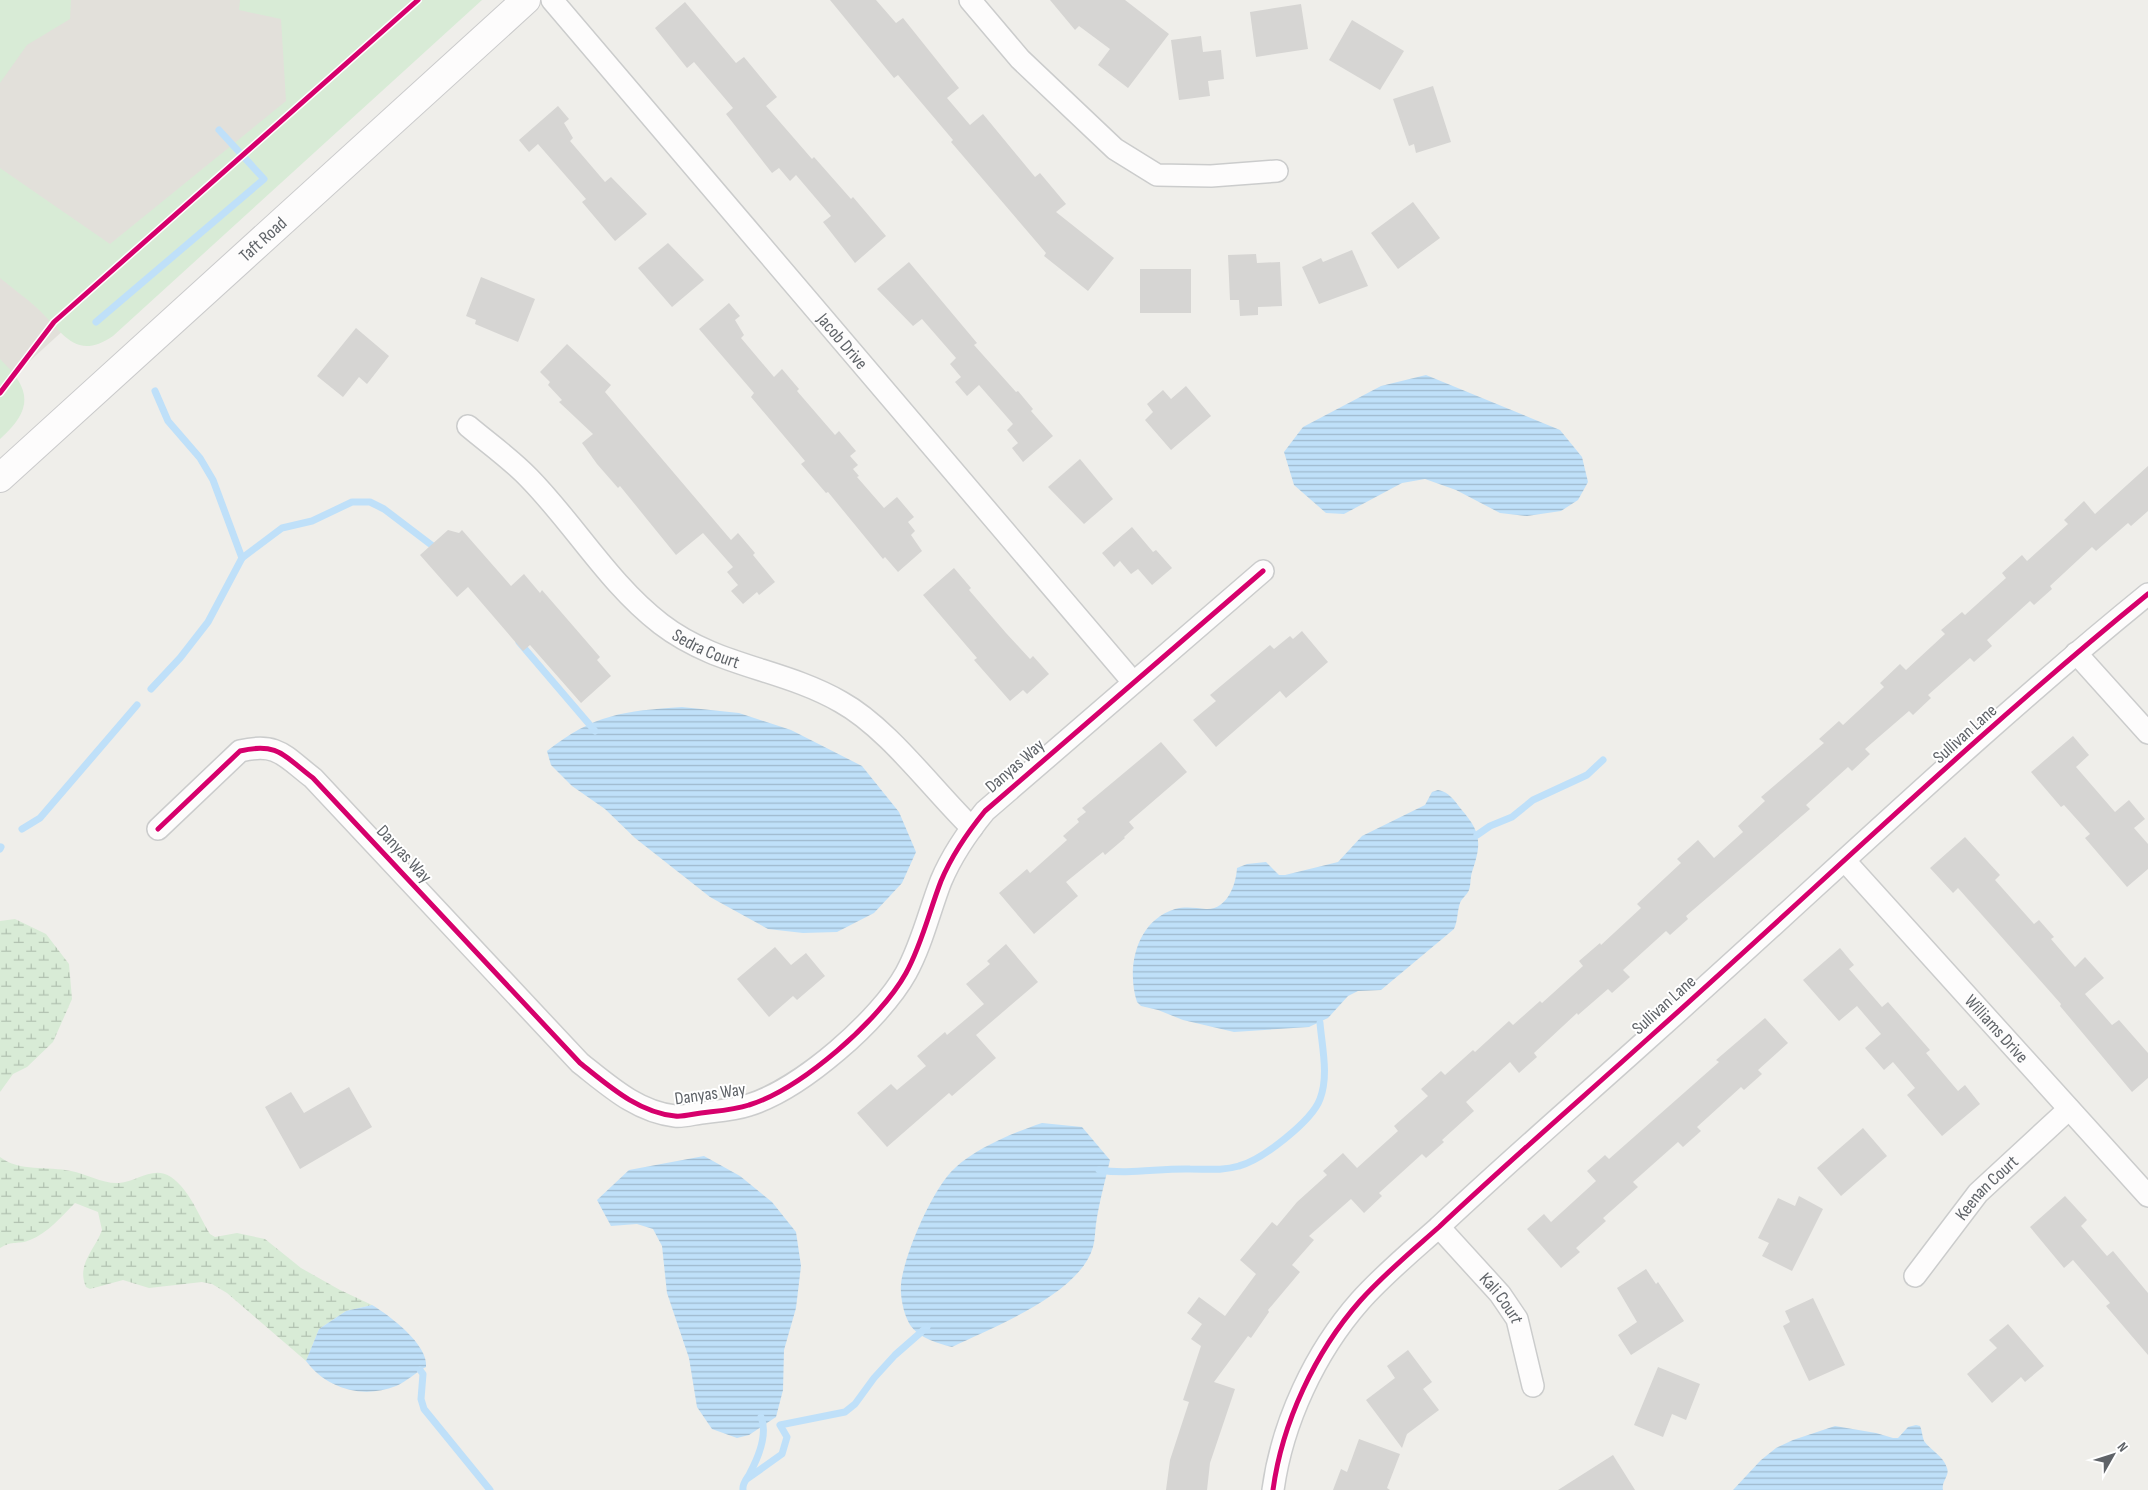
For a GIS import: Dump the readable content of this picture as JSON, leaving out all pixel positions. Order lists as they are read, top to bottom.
{
  "streets": {
    "street": [
      "Taft Road",
      "Jacob Drive",
      "Sedra Court",
      "Sullivan Lane",
      "Danyas Way",
      "Williams Drive",
      "Keenan Court",
      "Kali Court"
    ]
  },
  "crossings": [
    ["Jacob Drive", "Danyas Way"],
    ["Sedra Court", "Danyas Way"],
    ["Sullivan Lane", "Williams Drive"],
    ["Sullivan Lane", "Kali Court"],
    ["Williams Drive", "Keenan Court"]
  ],
  "north": "top right"
}
